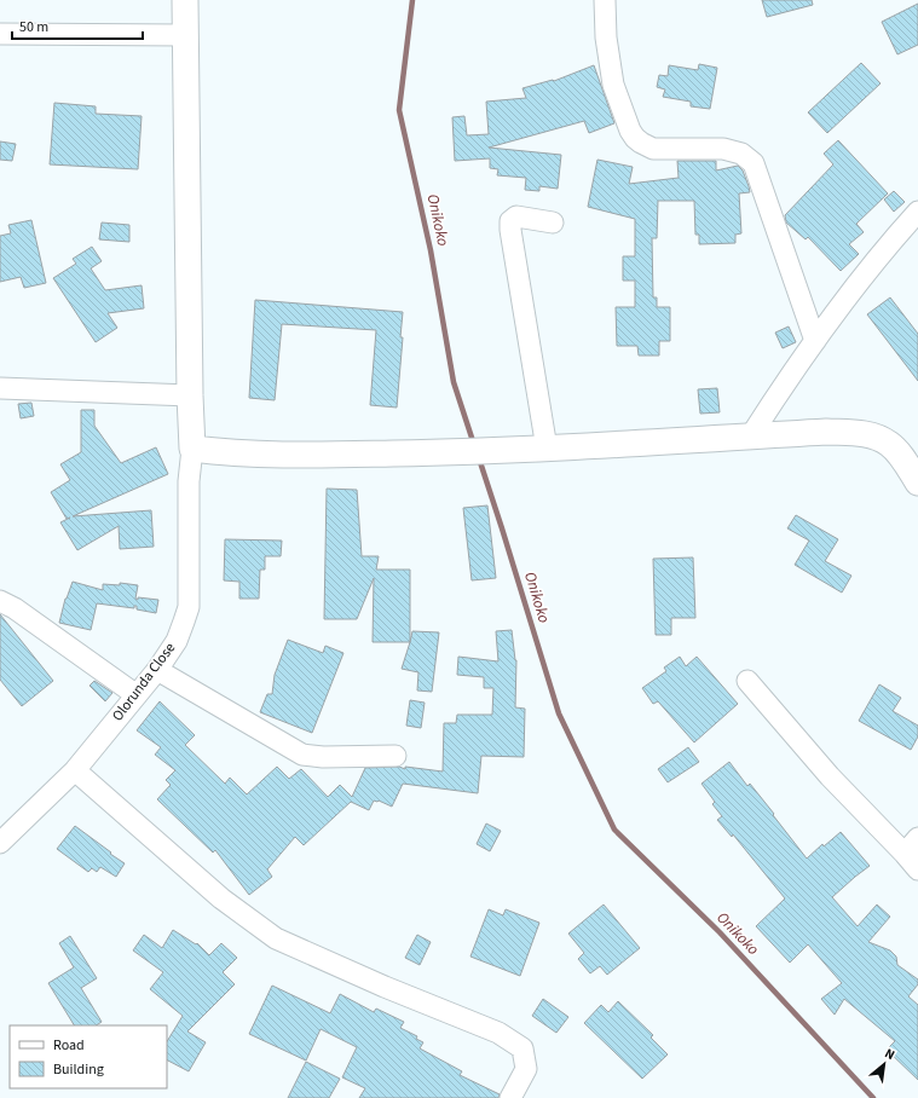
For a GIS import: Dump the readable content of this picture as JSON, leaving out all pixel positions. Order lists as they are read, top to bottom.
{
  "streets": {
    "street": ["Olorunda Close"]
  },
  "water": ["Onikoko"],
  "legend": ["Road", "Building"],
  "scale_bar": "50 m",
  "north": "top right"
}
